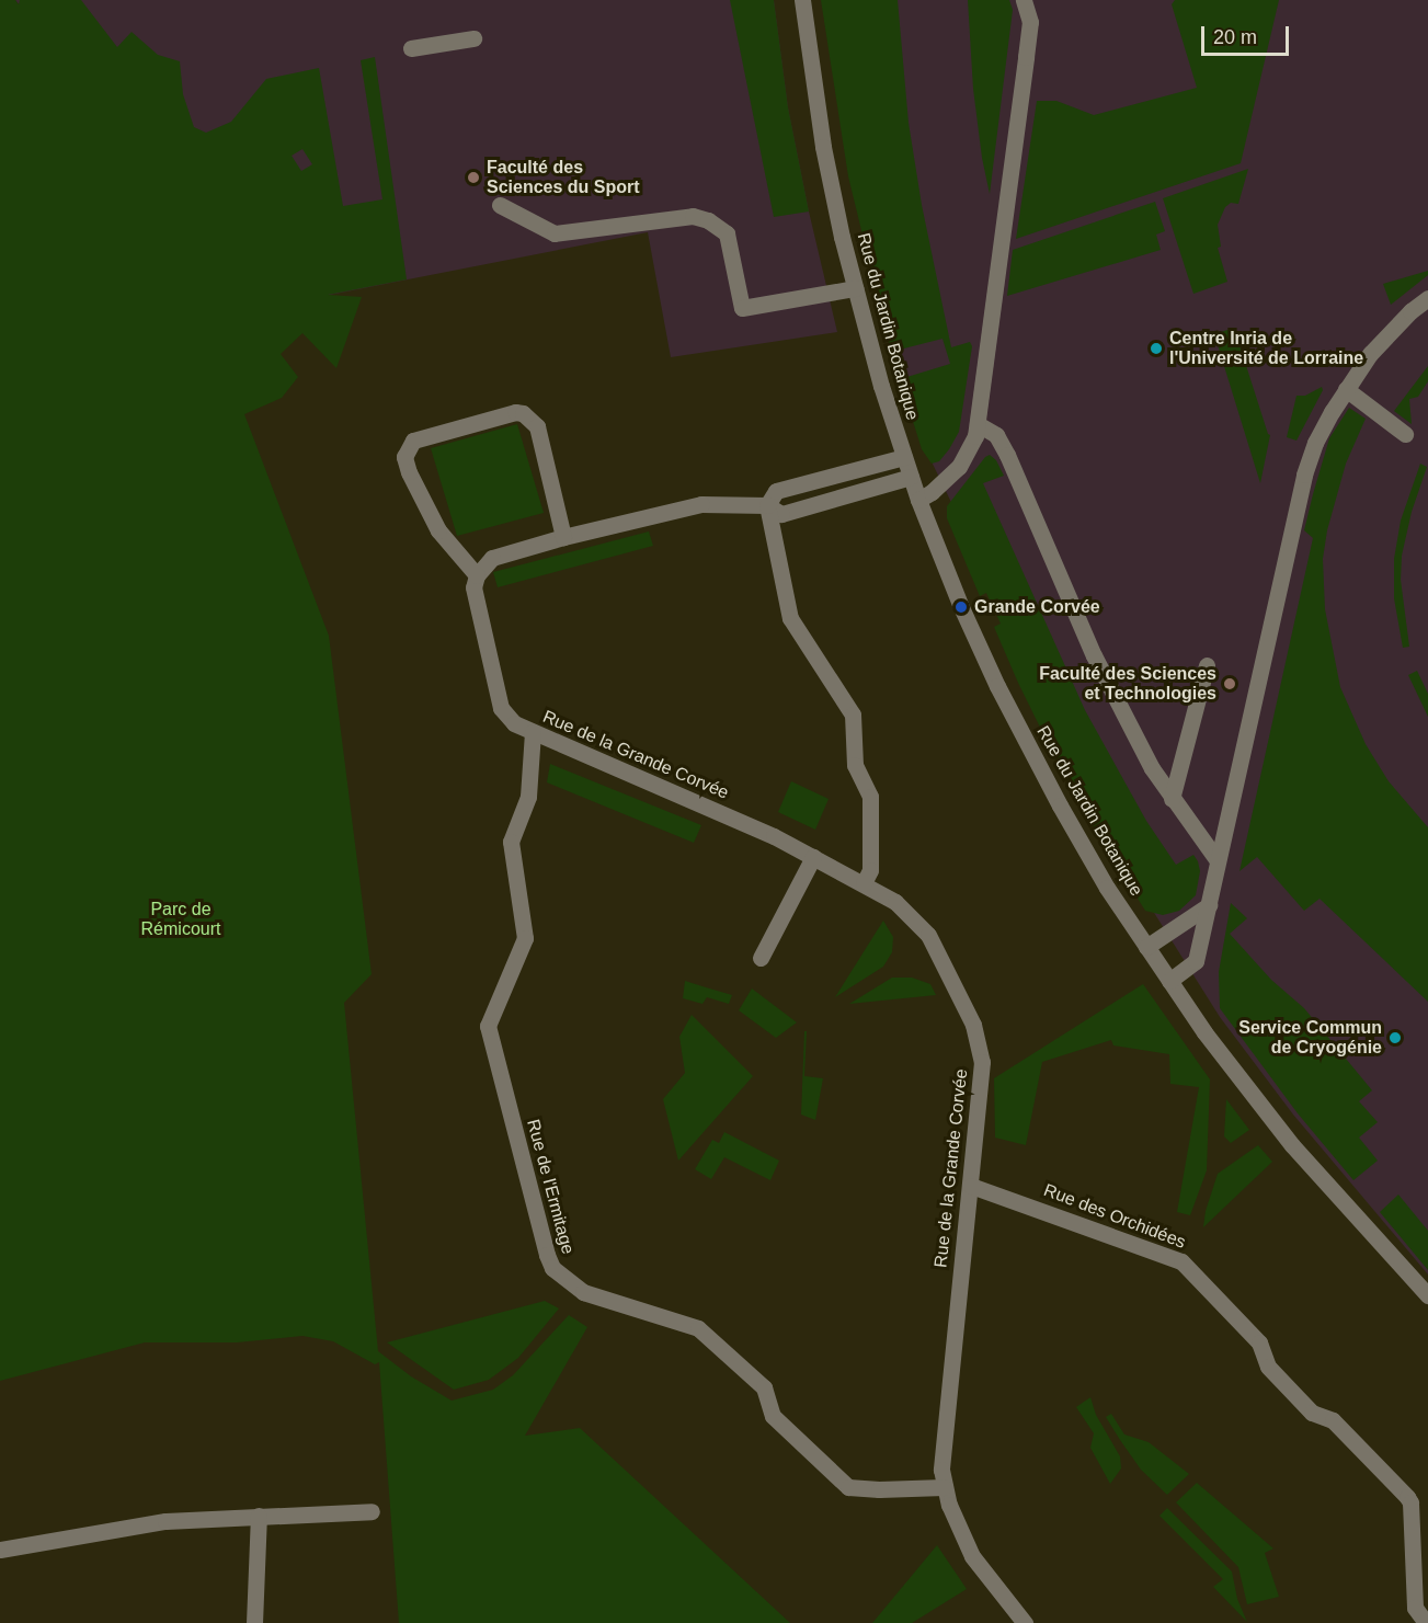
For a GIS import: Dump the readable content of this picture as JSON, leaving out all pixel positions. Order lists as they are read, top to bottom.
{
  "streets": {
    "street": [
      "Rue du Jardin Botanique",
      "Rue de la Grande Corvée",
      "Rue de l'Ermitage",
      "Rue des Orchidées"
    ]
  },
  "crossings": [
    ["Rue de la Grande Corvée", "Rue de l'Ermitage"],
    ["Rue de la Grande Corvée", "Rue des Orchidées"]
  ],
  "parks": ["Parc de Rémicourt"],
  "places": [
    "Faculté des Sciences du Sport",
    "Centre Inria de l'Université de Lorraine",
    "Grande Corvée",
    "Faculté des Sciences et Technologies",
    "Service Commun de Cryogénie"
  ],
  "scale_bar": "20 m"
}
